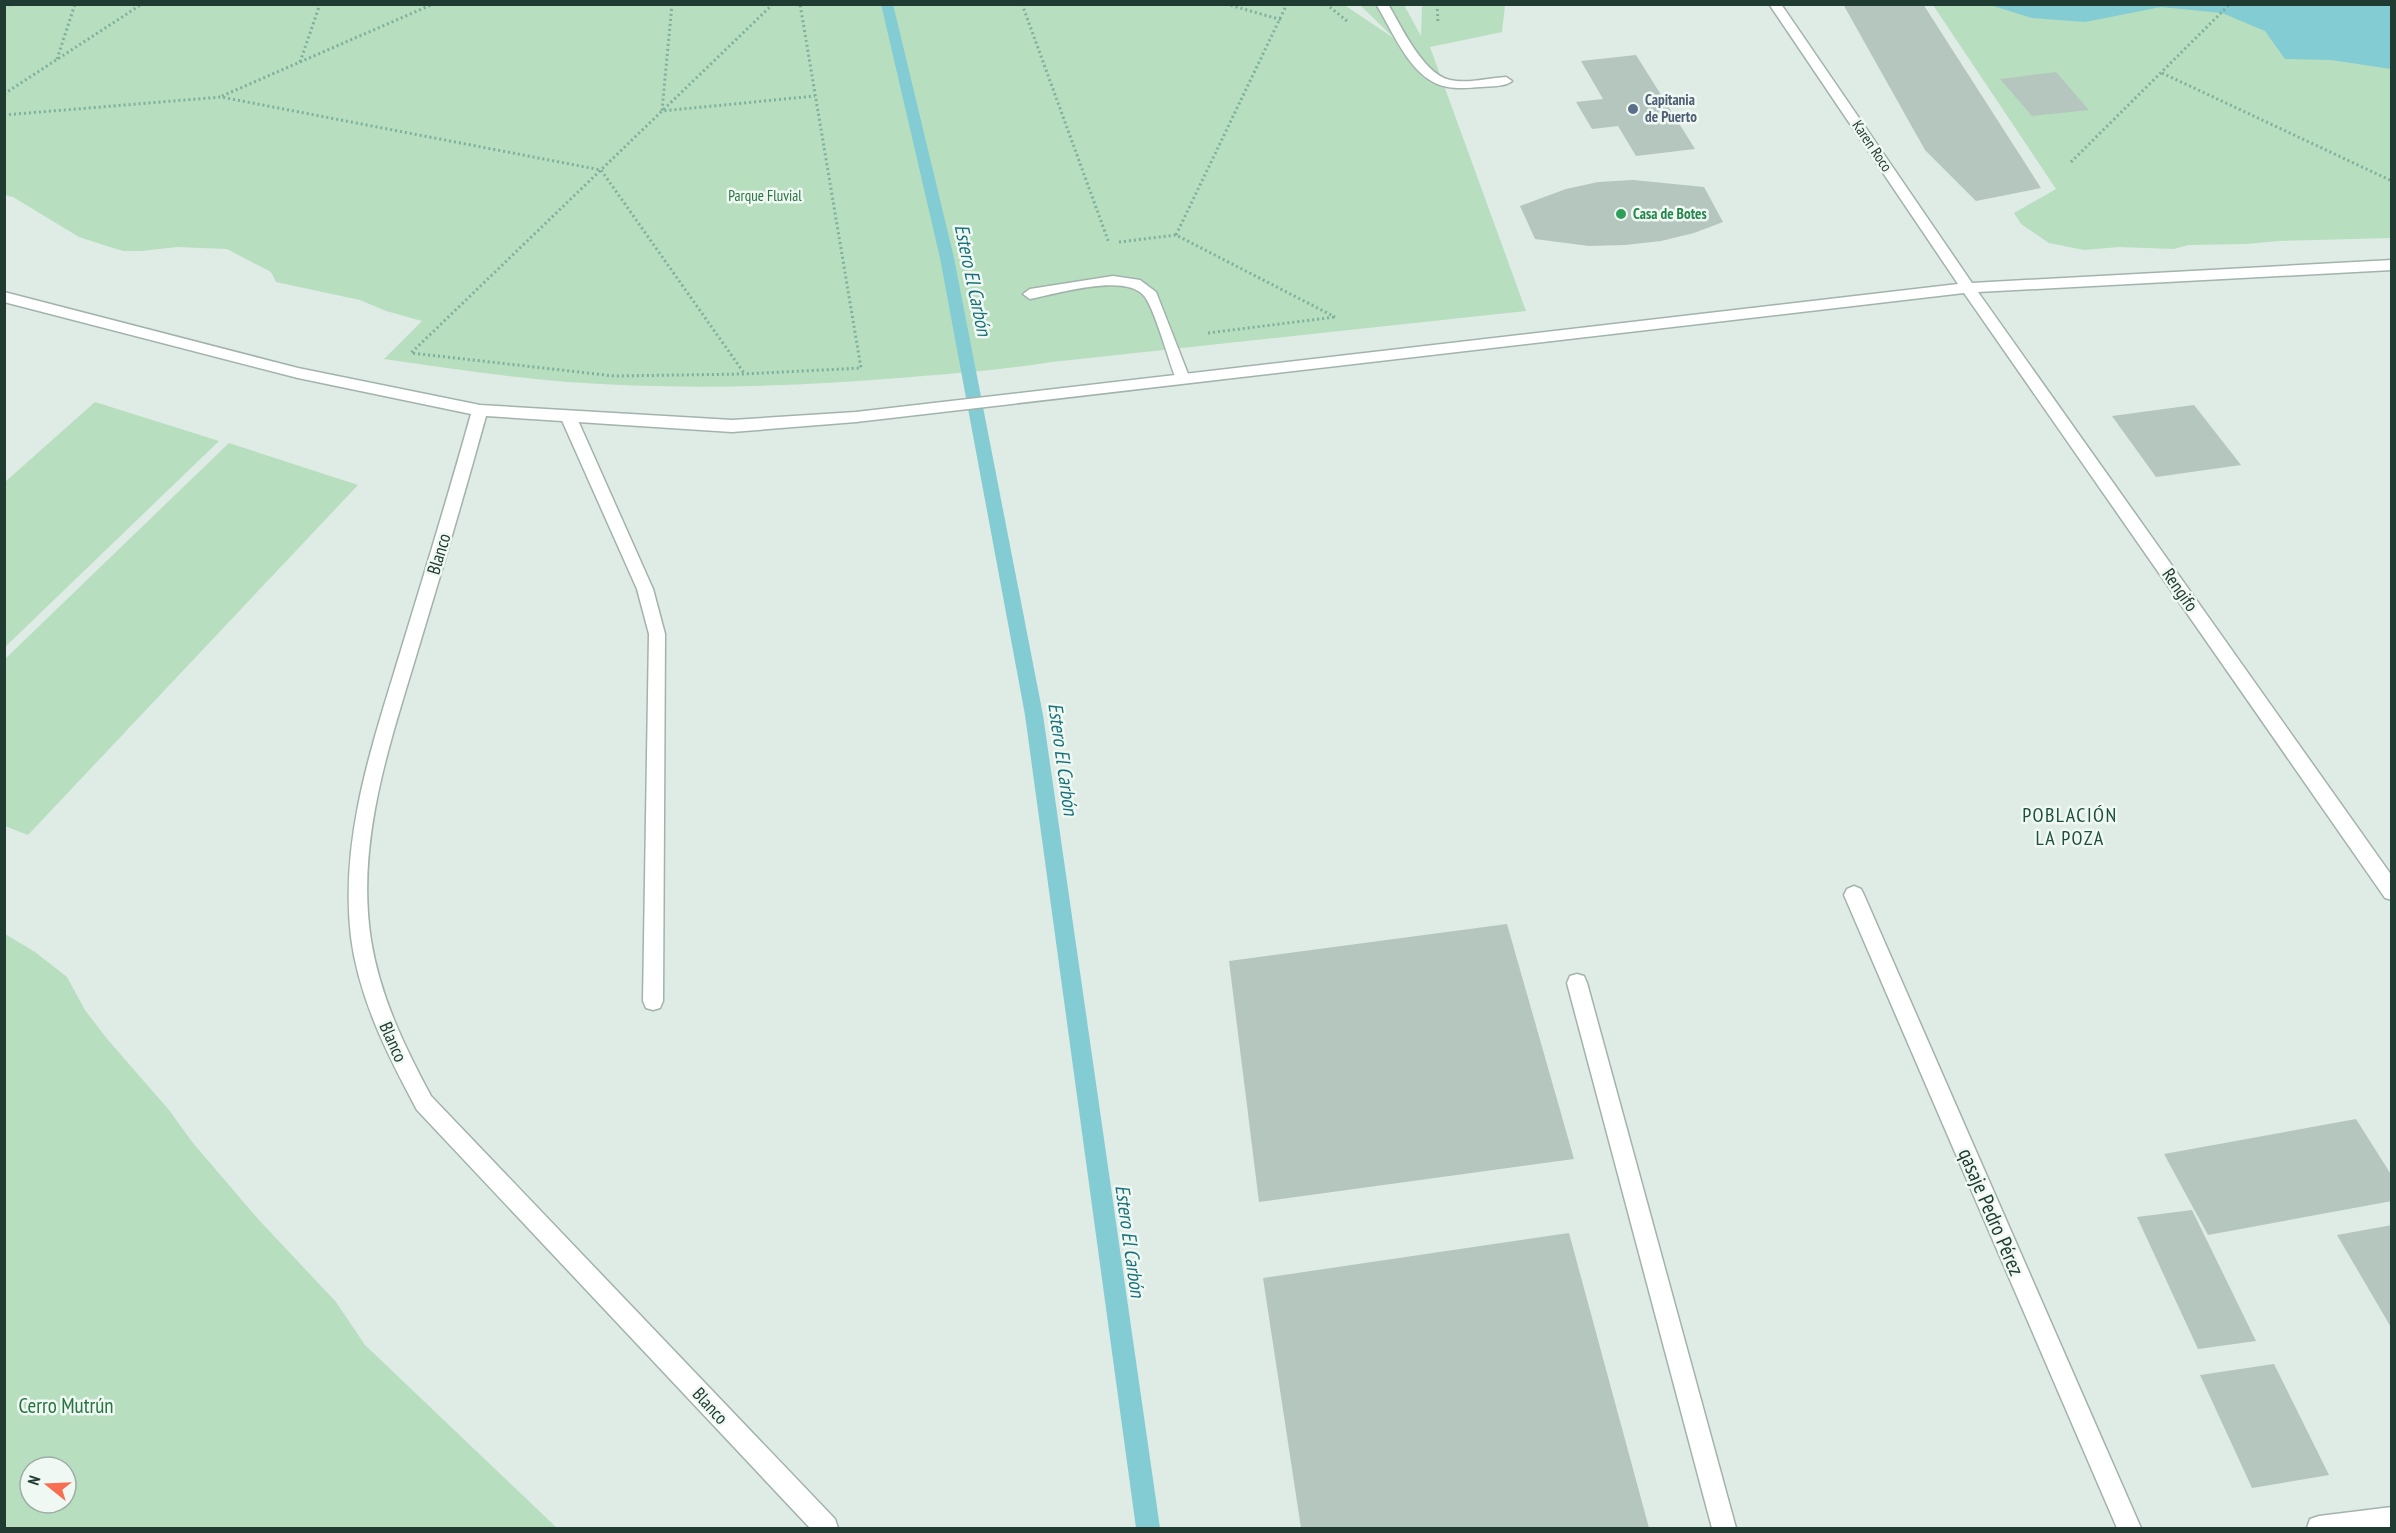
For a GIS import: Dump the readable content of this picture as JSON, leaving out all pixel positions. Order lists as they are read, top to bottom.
{
  "streets": {
    "street": [
      "Karen Roco",
      "Blanco",
      "Rengifo",
      "qasaje Pedro Pérez"
    ]
  },
  "crossings": [
    ["Karen Roco", "Rengifo"]
  ],
  "districts": ["POBLACIÓN LA POZA"],
  "water": ["Estero El Carbón"],
  "parks": ["Parque Fluvial", "Cerro Mutrún"],
  "places": ["Capitania de Puerto", "Casa de Botes"],
  "north": "left"
}
